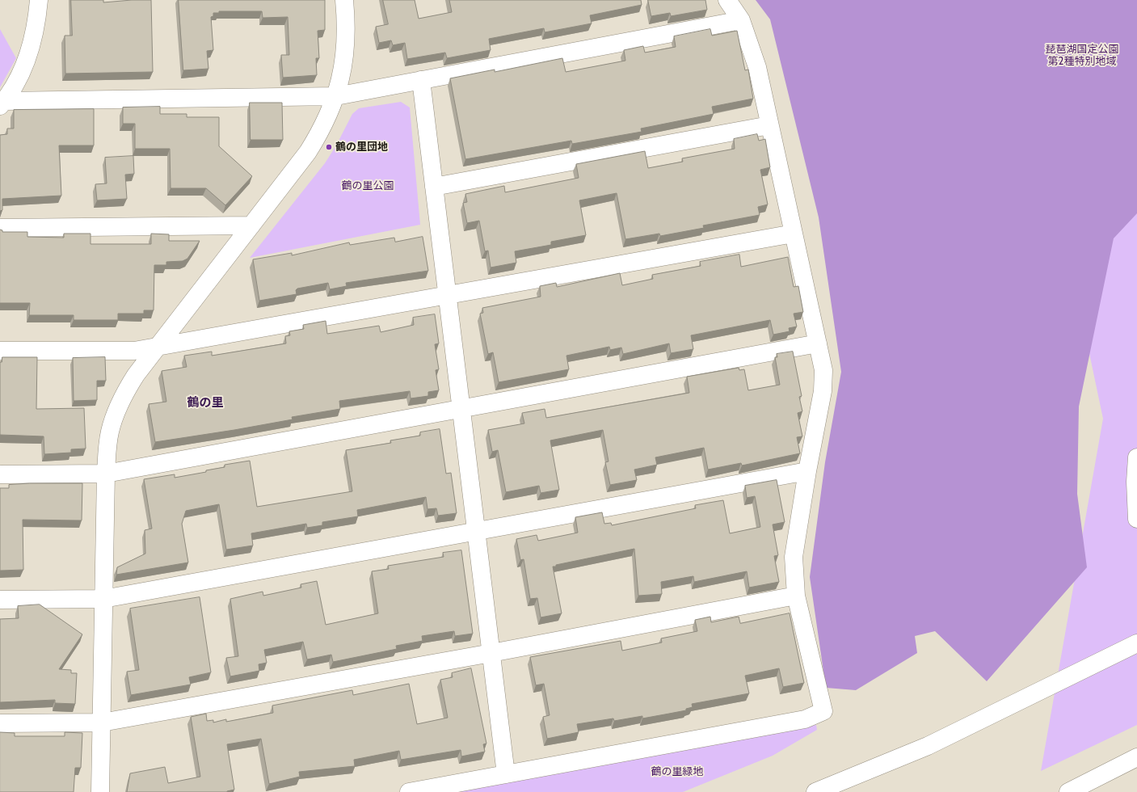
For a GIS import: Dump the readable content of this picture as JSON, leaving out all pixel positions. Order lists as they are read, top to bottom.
{
  "districts": ["鶴の里"],
  "parks": ["琵琶湖国定公園 第2種特別地域", "鶴の里公園", "鶴の里緑地"],
  "places": ["鶴の里団地"]
}
